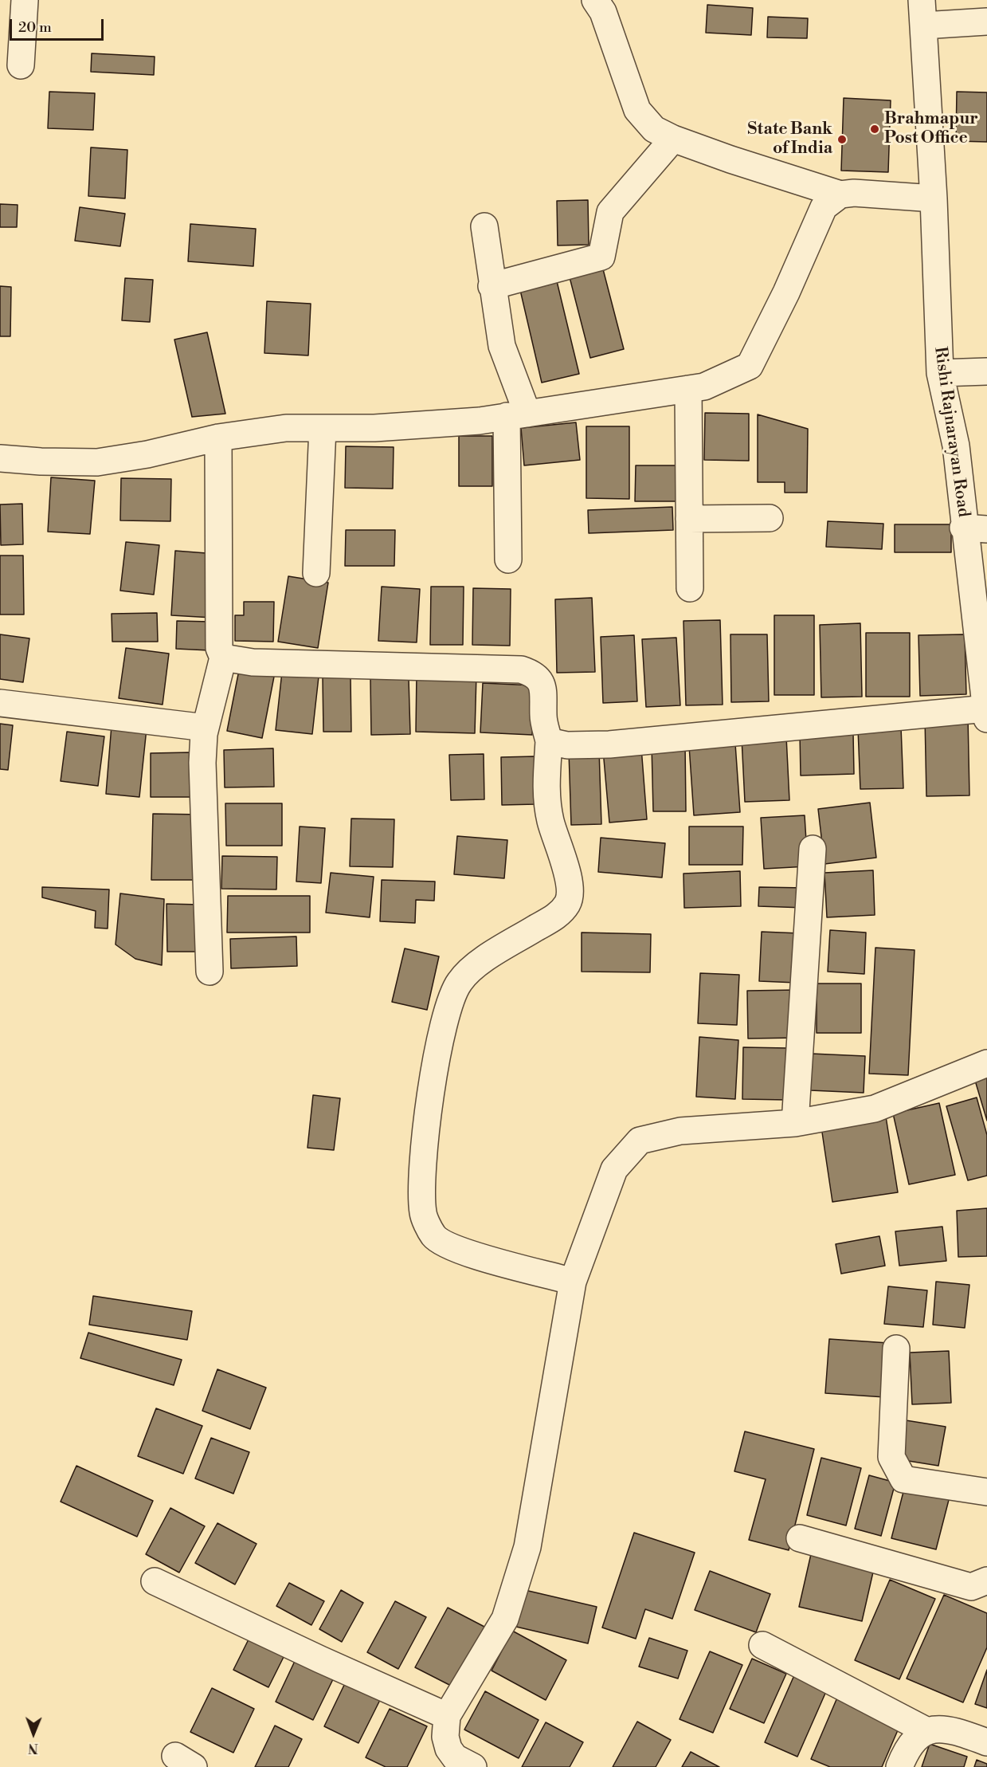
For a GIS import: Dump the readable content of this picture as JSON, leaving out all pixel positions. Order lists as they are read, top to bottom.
{
  "streets": {
    "street": ["Rishi Rajnarayan Road"]
  },
  "places": ["Brahmapur Post Office", "State Bank of India"],
  "scale_bar": "20 m",
  "north": "bottom"
}
